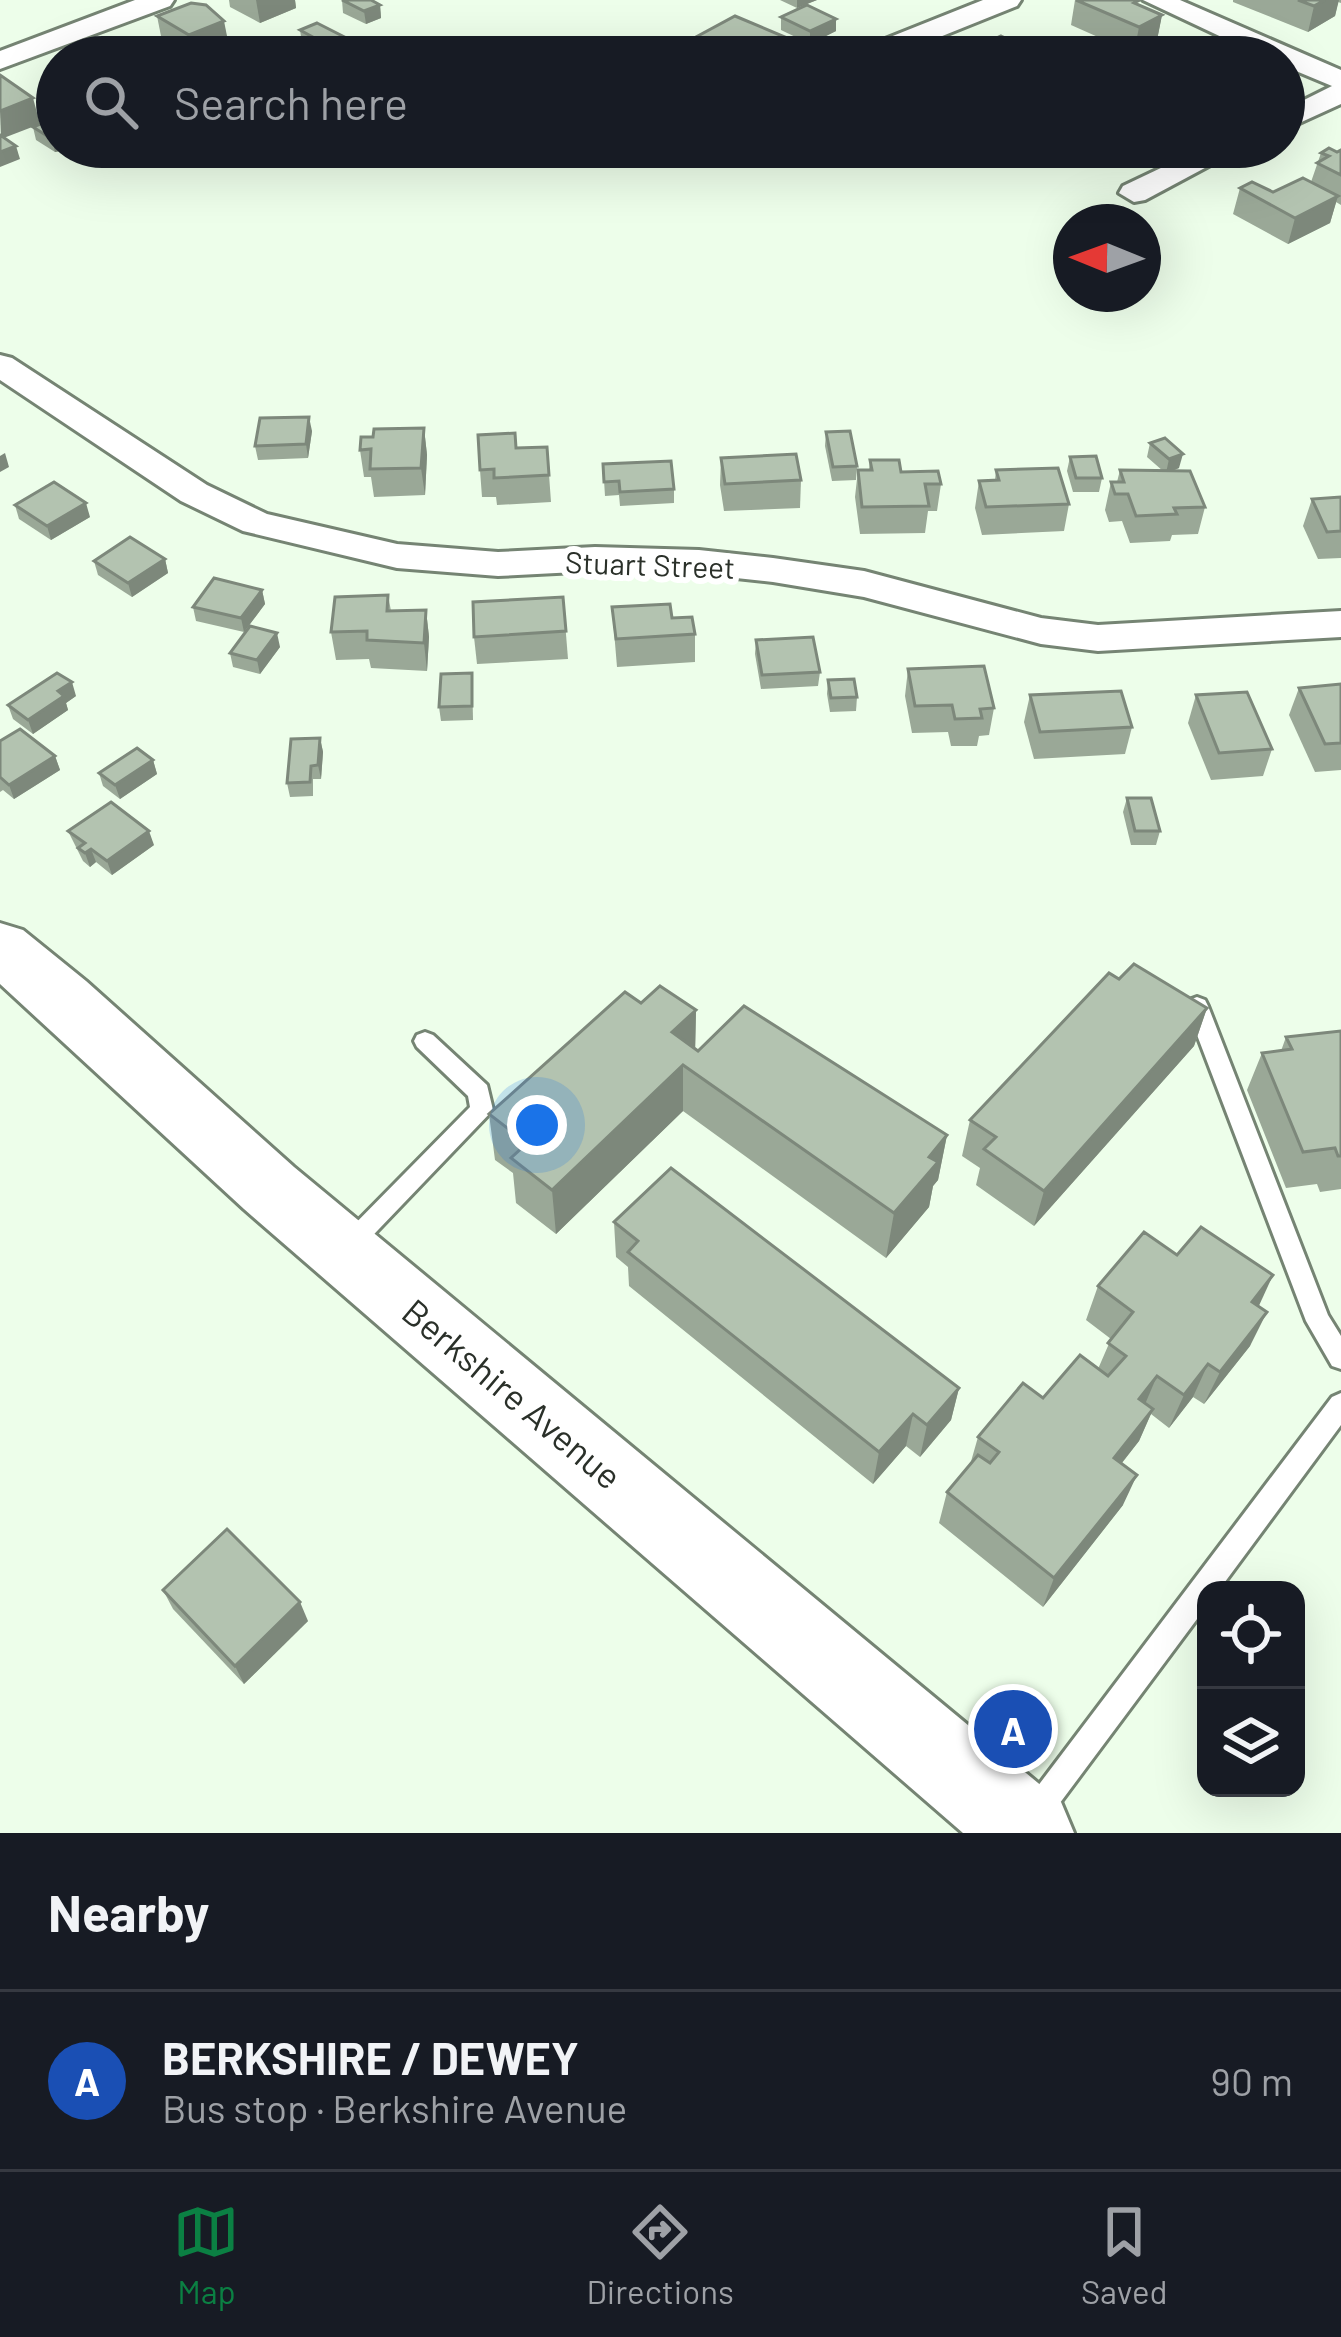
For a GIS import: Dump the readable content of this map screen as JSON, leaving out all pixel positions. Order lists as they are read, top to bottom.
{
  "streets": {
    "main road": ["Berkshire Avenue"],
    "street": ["Stuart Street"]
  },
  "north": "left",
  "page": {
    "search": "Search here",
    "pins": "A",
    "heading": "Nearby",
    "list": [
      {
        "mark": "A",
        "name": "BERKSHIRE / DEWEY",
        "note": "Bus stop · Berkshire Avenue",
        "value": "90 m"
      }
    ],
    "nav": ["Map", "Directions", "Saved"]
  }
}
